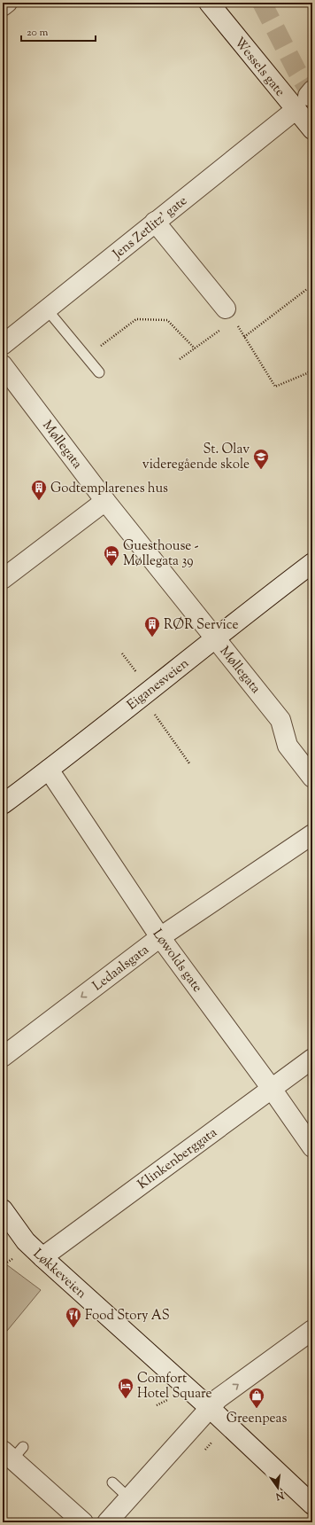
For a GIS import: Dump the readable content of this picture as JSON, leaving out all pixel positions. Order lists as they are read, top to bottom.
{
  "streets": {
    "street": [
      "Wessels gate",
      "Jens Zetlitz' gate",
      "Møllegata",
      "Eiganesveien",
      "Løwolds gate",
      "Ledaalsgata",
      "Klinkenberggata",
      "Løkkeveien"
    ]
  },
  "crossings": [
    ["Wessels gate", "Jens Zetlitz' gate"],
    ["Møllegata", "Eiganesveien"],
    ["Eiganesveien", "Løwolds gate"],
    ["Løwolds gate", "Ledaalsgata"],
    ["Løwolds gate", "Klinkenberggata"],
    ["Klinkenberggata", "Løkkeveien"]
  ],
  "one_way": ["Ledaalsgata"],
  "places": {
    "school or university": ["St. Olav videregående skole"],
    "building": ["Godtemplarenes hus", "RØR Service"],
    "hotel": ["Guesthouse - Møllegata 39", "Comfort Hotel Square"],
    "restaurant": ["Food Story AS"],
    "shop": ["Greenpeas"]
  },
  "scale_bar": "20 m",
  "north": "bottom"
}
